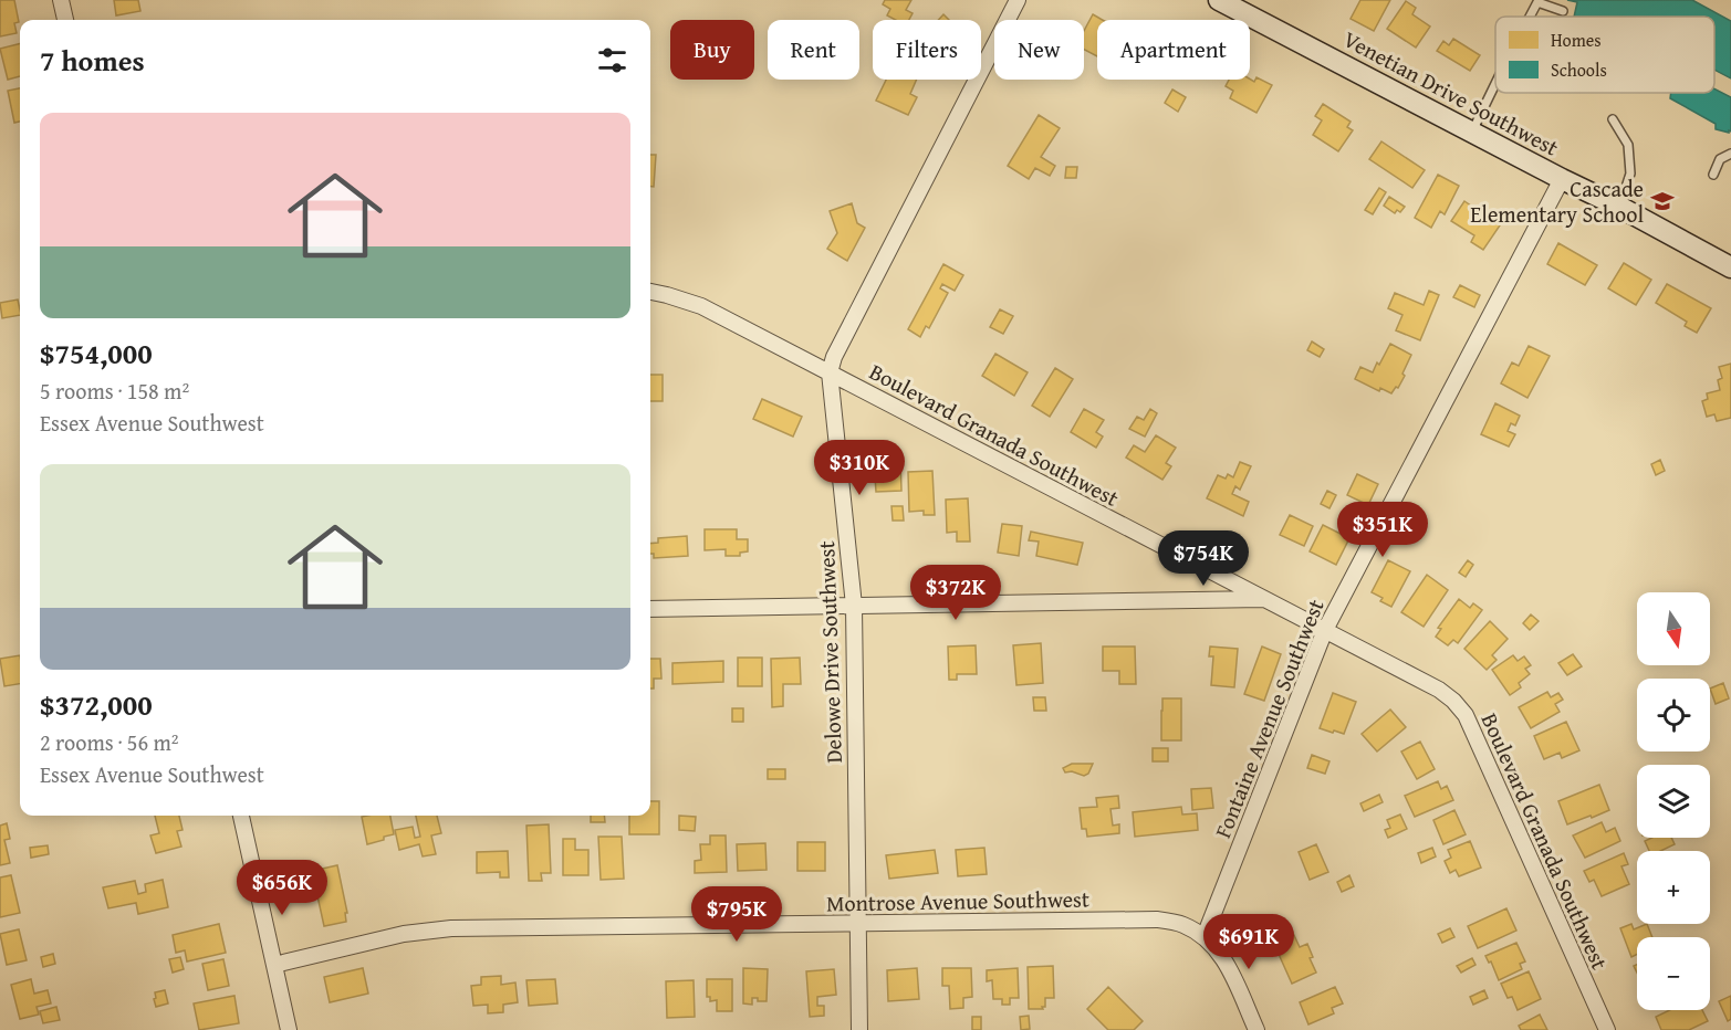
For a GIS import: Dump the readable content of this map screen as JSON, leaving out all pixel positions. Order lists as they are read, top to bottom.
{
  "streets": {
    "street": [
      "Venetian Drive Southwest",
      "Boulevard Granada Southwest",
      "Delowe Drive Southwest",
      "Fontaine Avenue Southwest",
      "Montrose Avenue Southwest"
    ]
  },
  "crossings": [
    ["Venetian Drive Southwest", "Fontaine Avenue Southwest"],
    ["Boulevard Granada Southwest", "Delowe Drive Southwest"],
    ["Boulevard Granada Southwest", "Fontaine Avenue Southwest"],
    ["Delowe Drive Southwest", "Montrose Avenue Southwest"],
    ["Fontaine Avenue Southwest", "Montrose Avenue Southwest"]
  ],
  "places": {
    "school or university": ["Cascade Elementary School"]
  },
  "legend": ["Homes", "Schools"],
  "north": "bottom",
  "page": {
    "chip": [
      "Buy",
      "Rent",
      "Filters",
      "New",
      "Apartment"
    ],
    "heading": "7 homes",
    "list": [
      {
        "name": "$754,000",
        "note": "5 rooms · 158 m² · Essex Avenue Southwest"
      },
      {
        "name": "$372,000",
        "note": "2 rooms · 56 m² · Essex Avenue Southwest"
      }
    ],
    "price": [
      "$310K",
      "$351K",
      "$754K",
      "$372K",
      "$656K",
      "$795K",
      "$691K"
    ],
    "map_buttons": ["+", "−"]
  }
}
